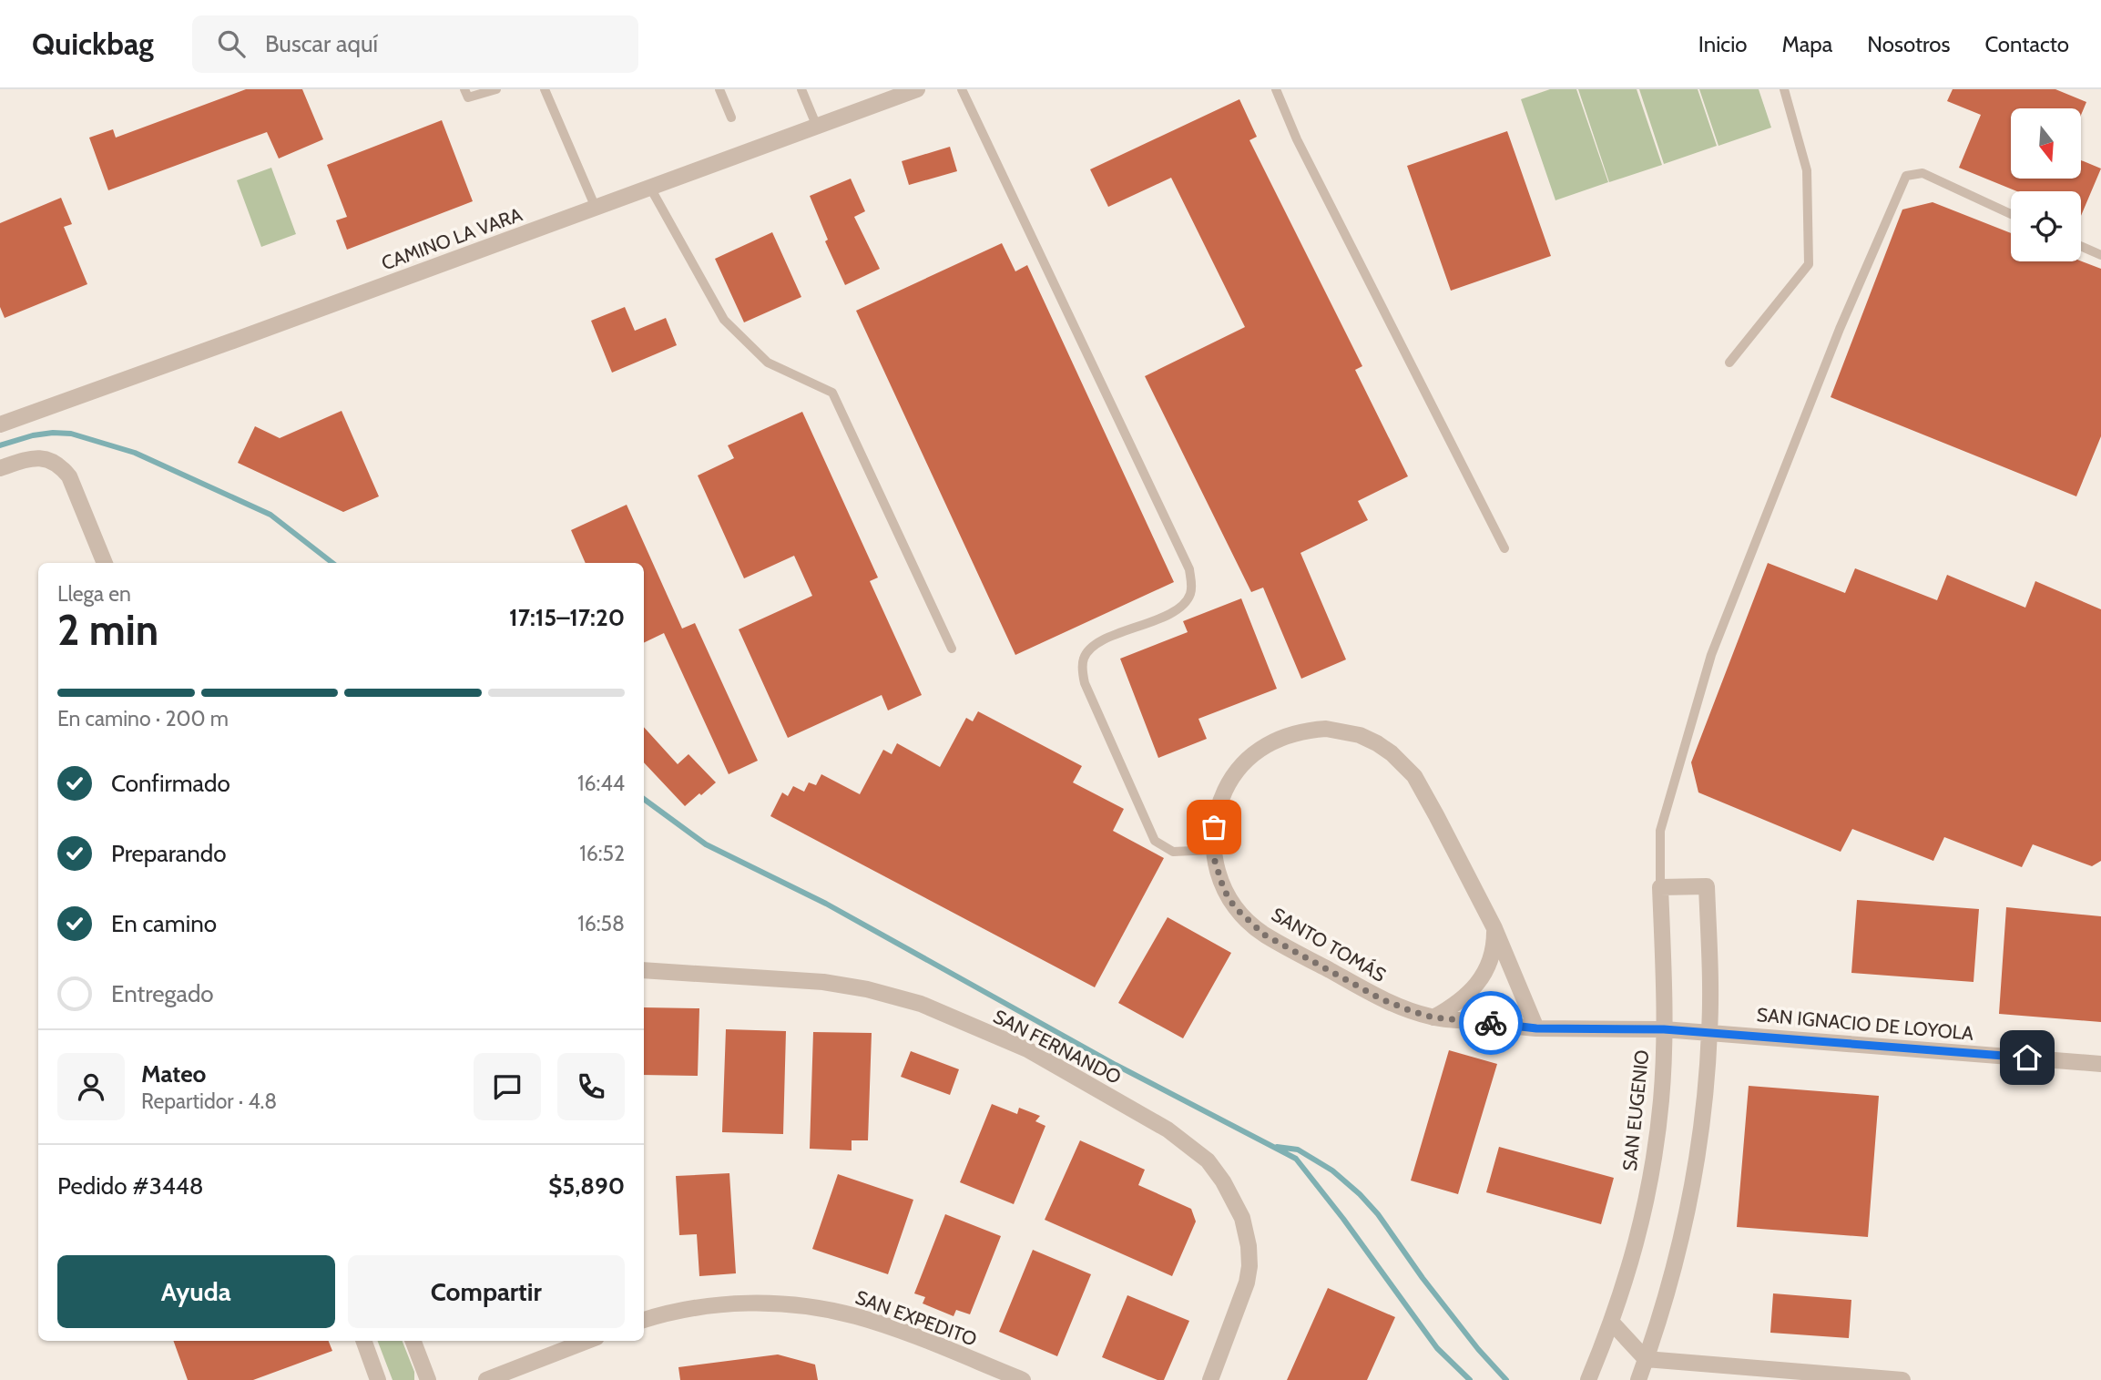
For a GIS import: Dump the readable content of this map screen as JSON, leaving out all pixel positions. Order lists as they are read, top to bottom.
{
  "streets": {
    "street": [
      "CAMINO LA VARA",
      "SANTO TOMÁS",
      "SAN IGNACIO DE LOYOLA",
      "SAN FERNANDO",
      "SAN EUGENIO",
      "SAN EXPEDITO"
    ]
  },
  "crossings": [
    ["SANTO TOMÁS", "SAN IGNACIO DE LOYOLA"],
    ["SANTO TOMÁS", "SAN EUGENIO"],
    ["SAN IGNACIO DE LOYOLA", "SAN EUGENIO"]
  ],
  "north": "bottom",
  "page": {
    "header": "Quickbag",
    "search": "Buscar aquí",
    "nav": [
      "Inicio",
      "Mapa",
      "Nosotros",
      "Contacto"
    ],
    "heading": ["2 min", "Llega en", "17:15–17:20"],
    "panel": [
      "Mateo",
      "Repartidor · 4.8",
      "Pedido #3448",
      "$5,890"
    ],
    "bar": "En camino · 200 m",
    "list": [
      ["Confirmado", "16:44"],
      ["Preparando", "16:52"],
      ["En camino", "16:58"],
      "Entregado"
    ],
    "buttons": ["Ayuda", "Compartir"]
  }
}
